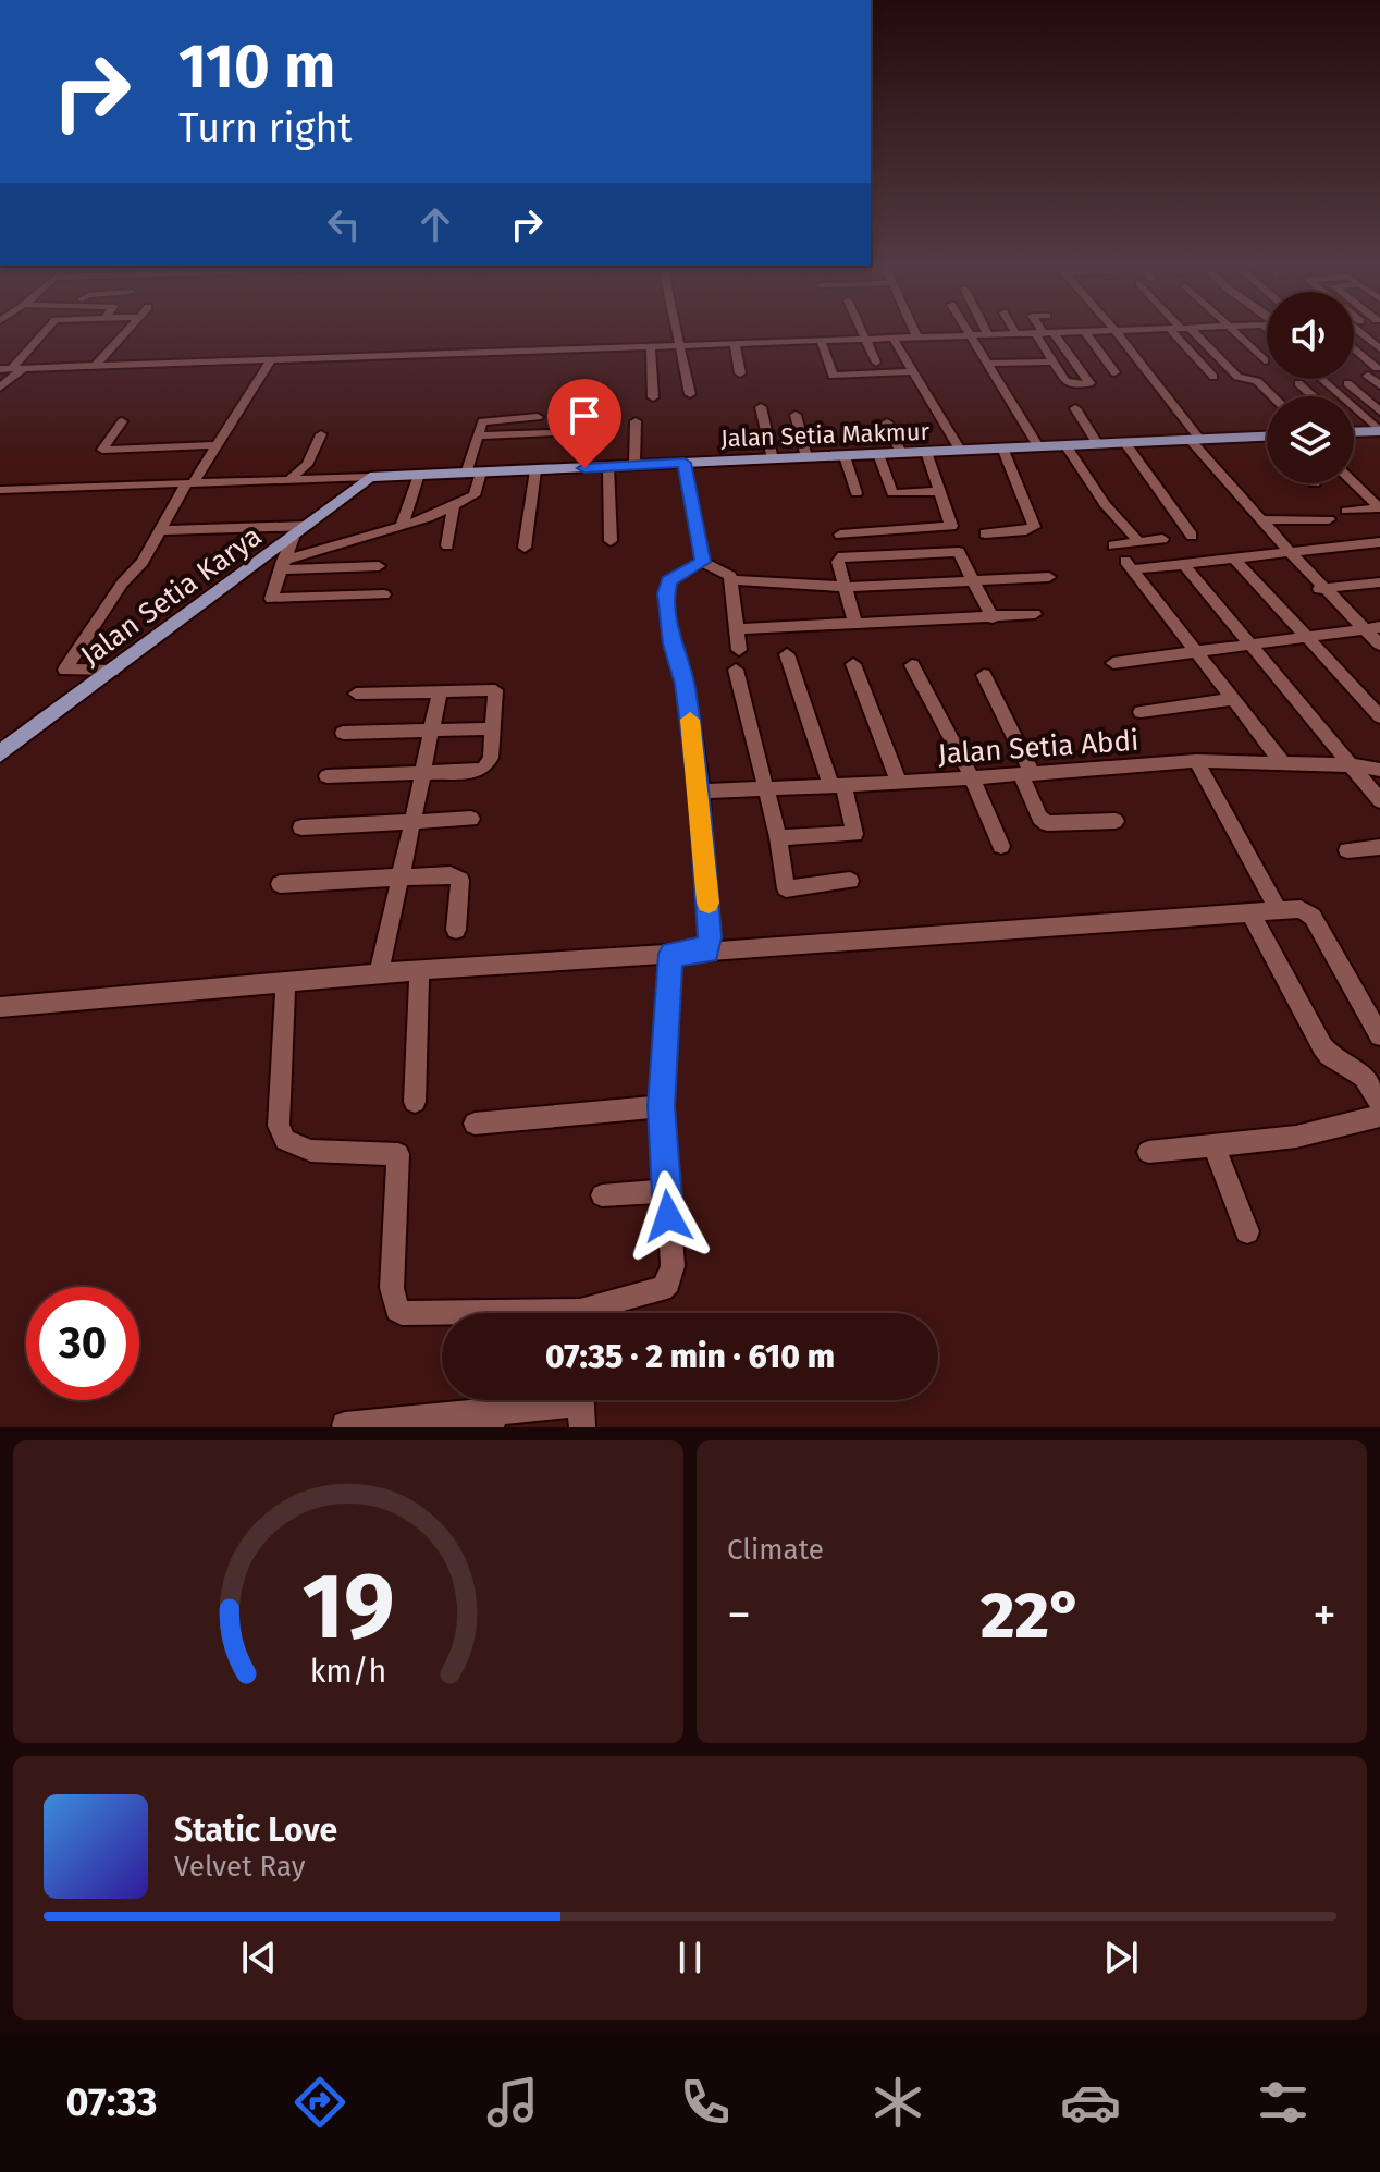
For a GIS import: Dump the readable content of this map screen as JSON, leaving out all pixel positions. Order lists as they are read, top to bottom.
{
  "streets": {
    "main road": ["Jalan Setia Makmur", "Jalan Setia Karya"],
    "street": ["Jalan Setia Abdi"]
  },
  "crossings": [
    ["Jalan Setia Makmur", "Jalan Setia Karya"]
  ],
  "page": {
    "turn": ["110 m", "Turn right"],
    "limit": "30",
    "trip": "07:35 · 2 min · 610 m",
    "tile": "Climate",
    "heat": ["−", "22°", "+"],
    "song": ["Static Love", "Velvet Ray"],
    "tabs": "07:33",
    "gauge": ["19", "km/h"]
  }
}
